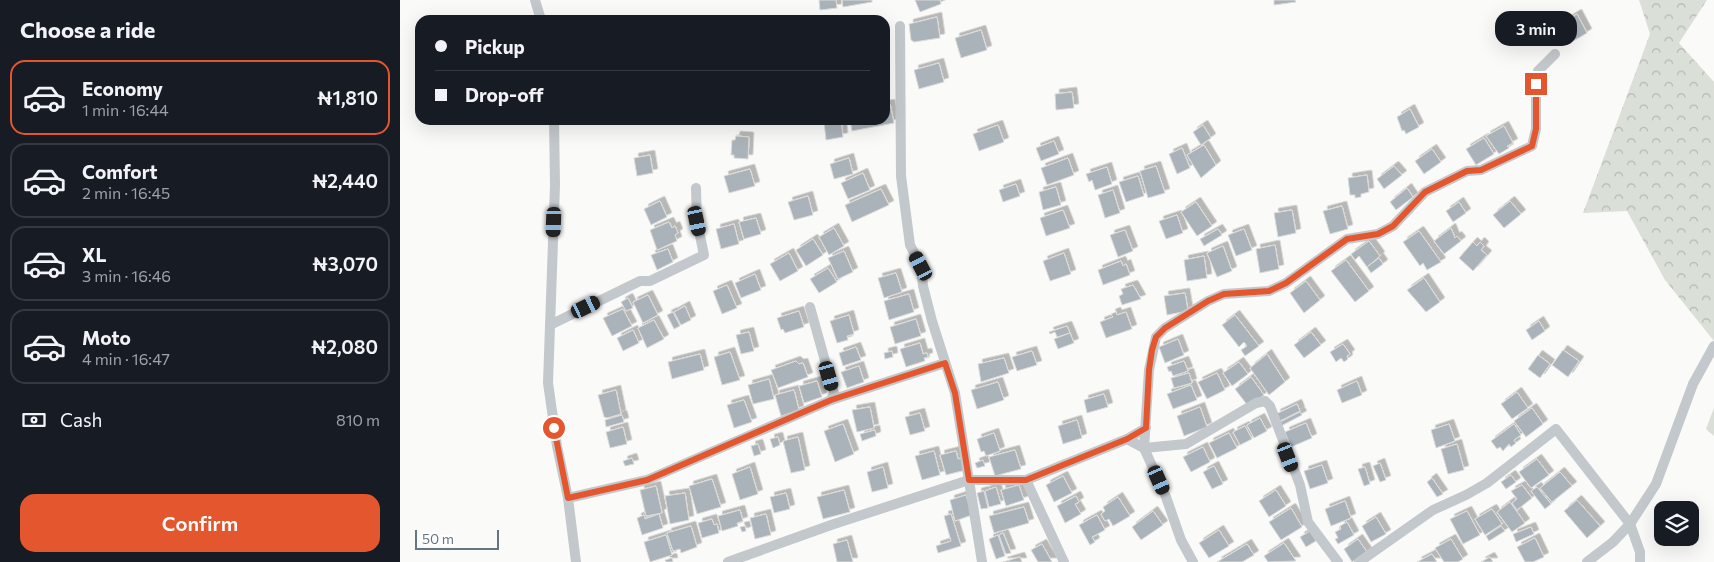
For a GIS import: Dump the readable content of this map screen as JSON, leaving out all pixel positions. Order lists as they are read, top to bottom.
{
  "scale_bar": "50 m",
  "page": {
    "heading": "Choose a ride",
    "bubble": "3 min",
    "banner": ["Pickup", "Drop-off"],
    "list": [
      {
        "name": "Economy",
        "note": "1 min · 16:44",
        "value": "₦1,810"
      },
      {
        "name": "Comfort",
        "note": "2 min · 16:45",
        "value": "₦2,440"
      },
      {
        "name": "XL",
        "note": "3 min · 16:46",
        "value": "₦3,070"
      },
      {
        "name": "Moto",
        "note": "4 min · 16:47",
        "value": "₦2,080"
      }
    ],
    "pay": ["Cash", "810 m"],
    "buttons": "Confirm",
    "scale": "50 m"
  }
}
